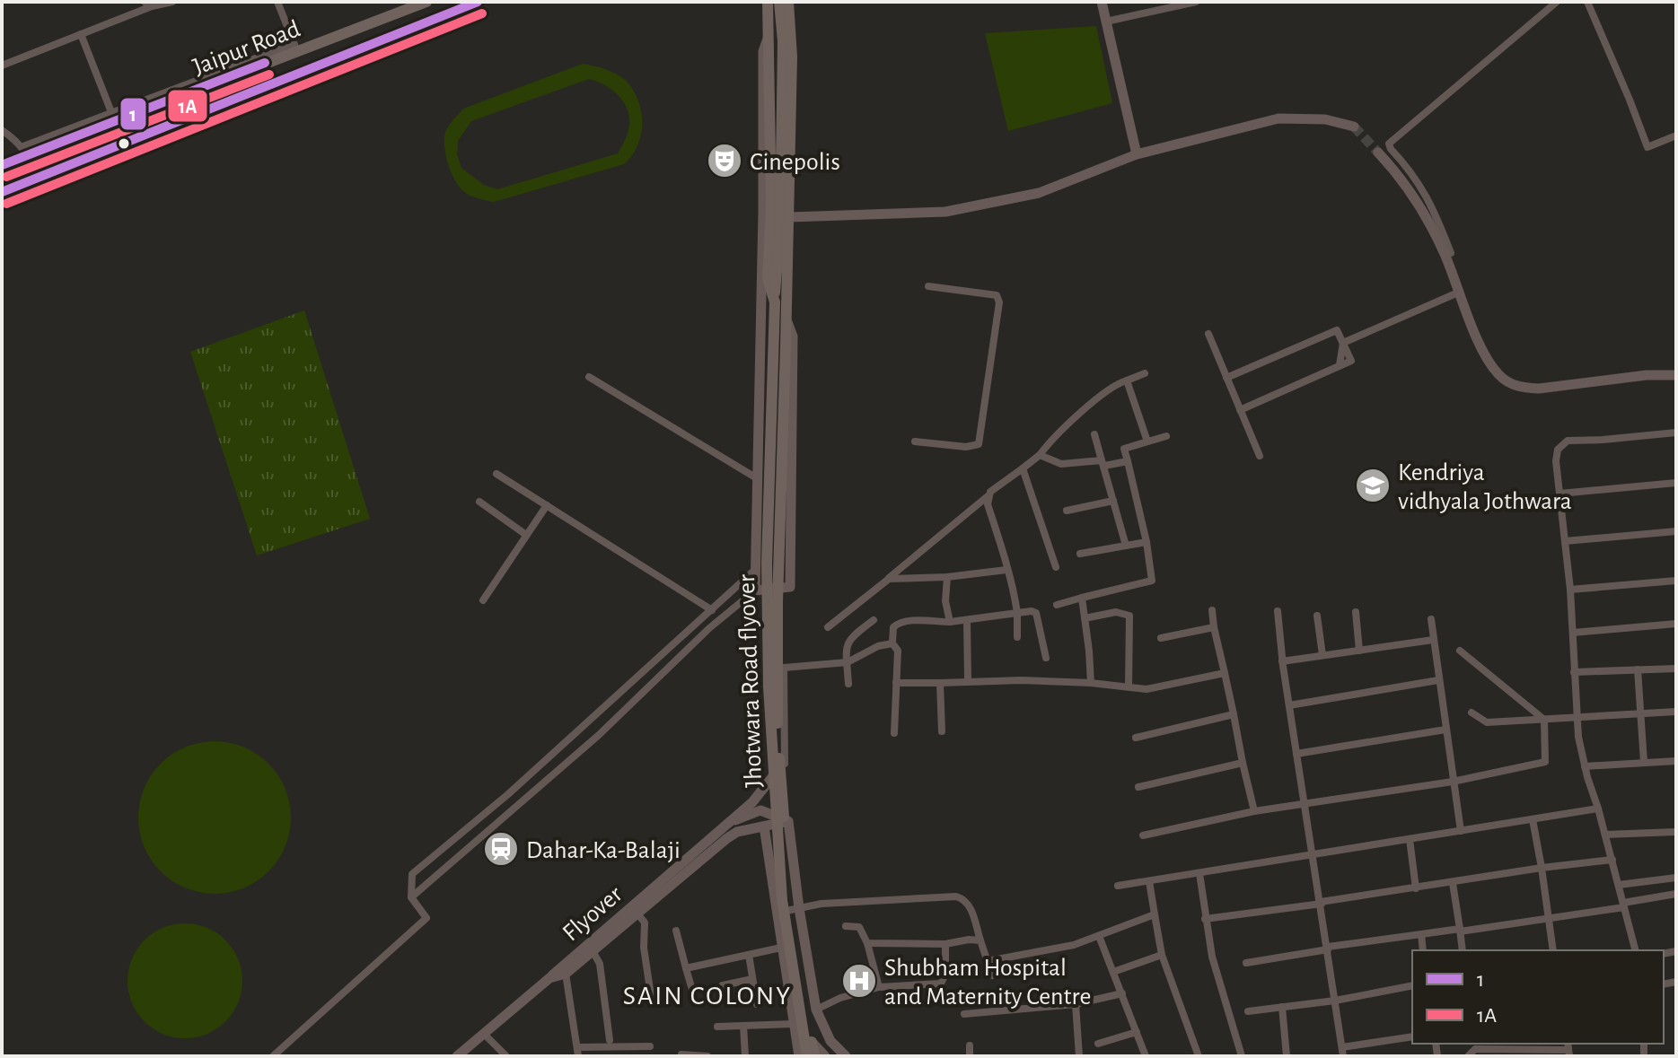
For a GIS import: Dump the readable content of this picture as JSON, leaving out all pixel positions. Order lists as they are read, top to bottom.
{
  "streets": {
    "main road": ["Jaipur Road", "Jhotwara Road flyover"],
    "street": ["Flyover"]
  },
  "crossings": [
    ["Jhotwara Road flyover", "Flyover"]
  ],
  "districts": ["SAIN COLONY"],
  "places": {
    "theatre": ["Cinepolis"],
    "school or university": ["Kendriya vidhyala Jothwara"],
    "station": ["Dahar-Ka-Balaji"],
    "hospital": ["Shubham Hospital and Maternity Centre"]
  },
  "lines": ["transit line 1", "transit line 1A"],
  "legend": ["1", "1A"]
}
